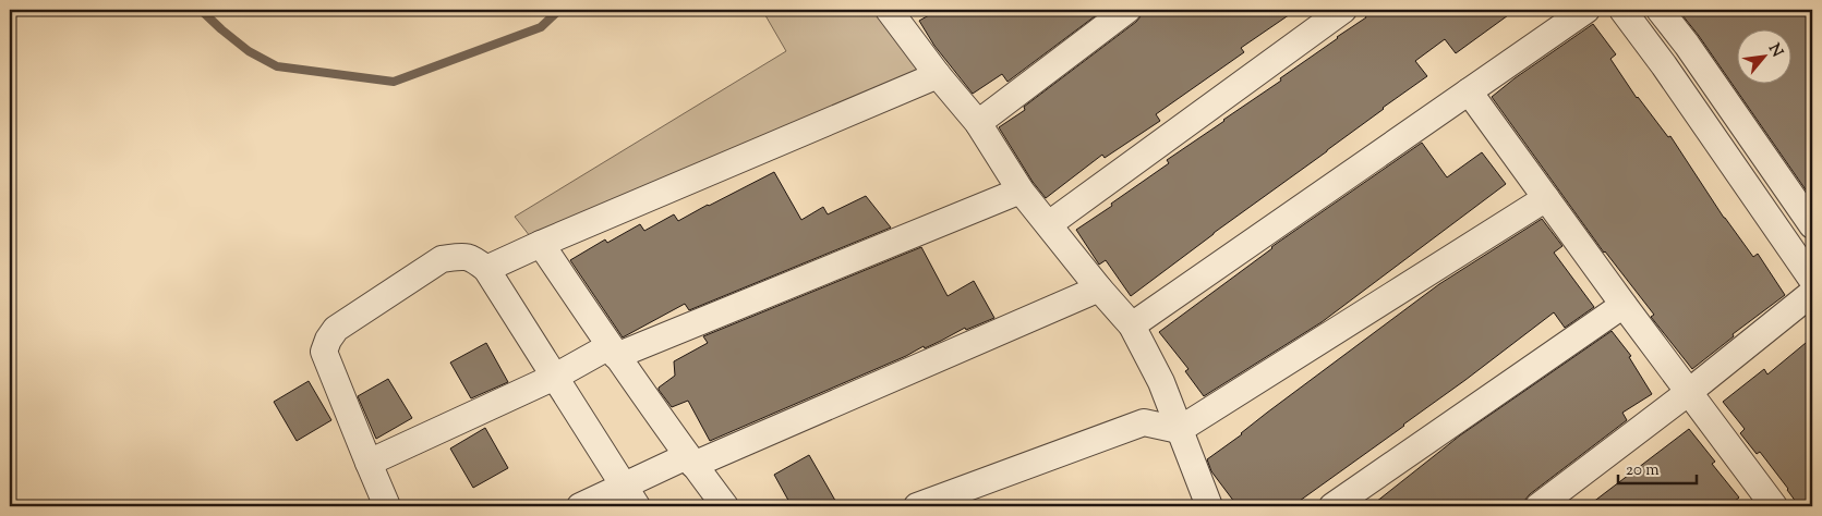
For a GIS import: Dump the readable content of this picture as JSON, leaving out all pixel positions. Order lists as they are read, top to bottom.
{
  "scale_bar": "20 m",
  "north": "top right"
}
